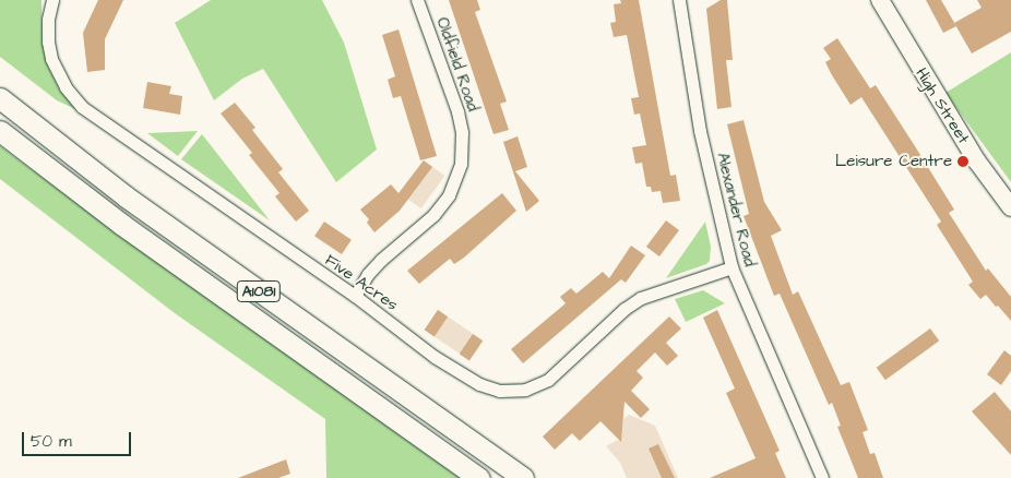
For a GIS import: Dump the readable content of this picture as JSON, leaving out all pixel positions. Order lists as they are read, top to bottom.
{
  "streets": {
    "main road": ["A1081"],
    "street": [
      "Oldfield Road",
      "High Street",
      "Alexander Road",
      "Five Acres"
    ]
  },
  "crossings": [
    ["Oldfield Road", "Five Acres"],
    ["Alexander Road", "Five Acres"]
  ],
  "places": ["Leisure Centre"],
  "scale_bar": "50 m"
}
